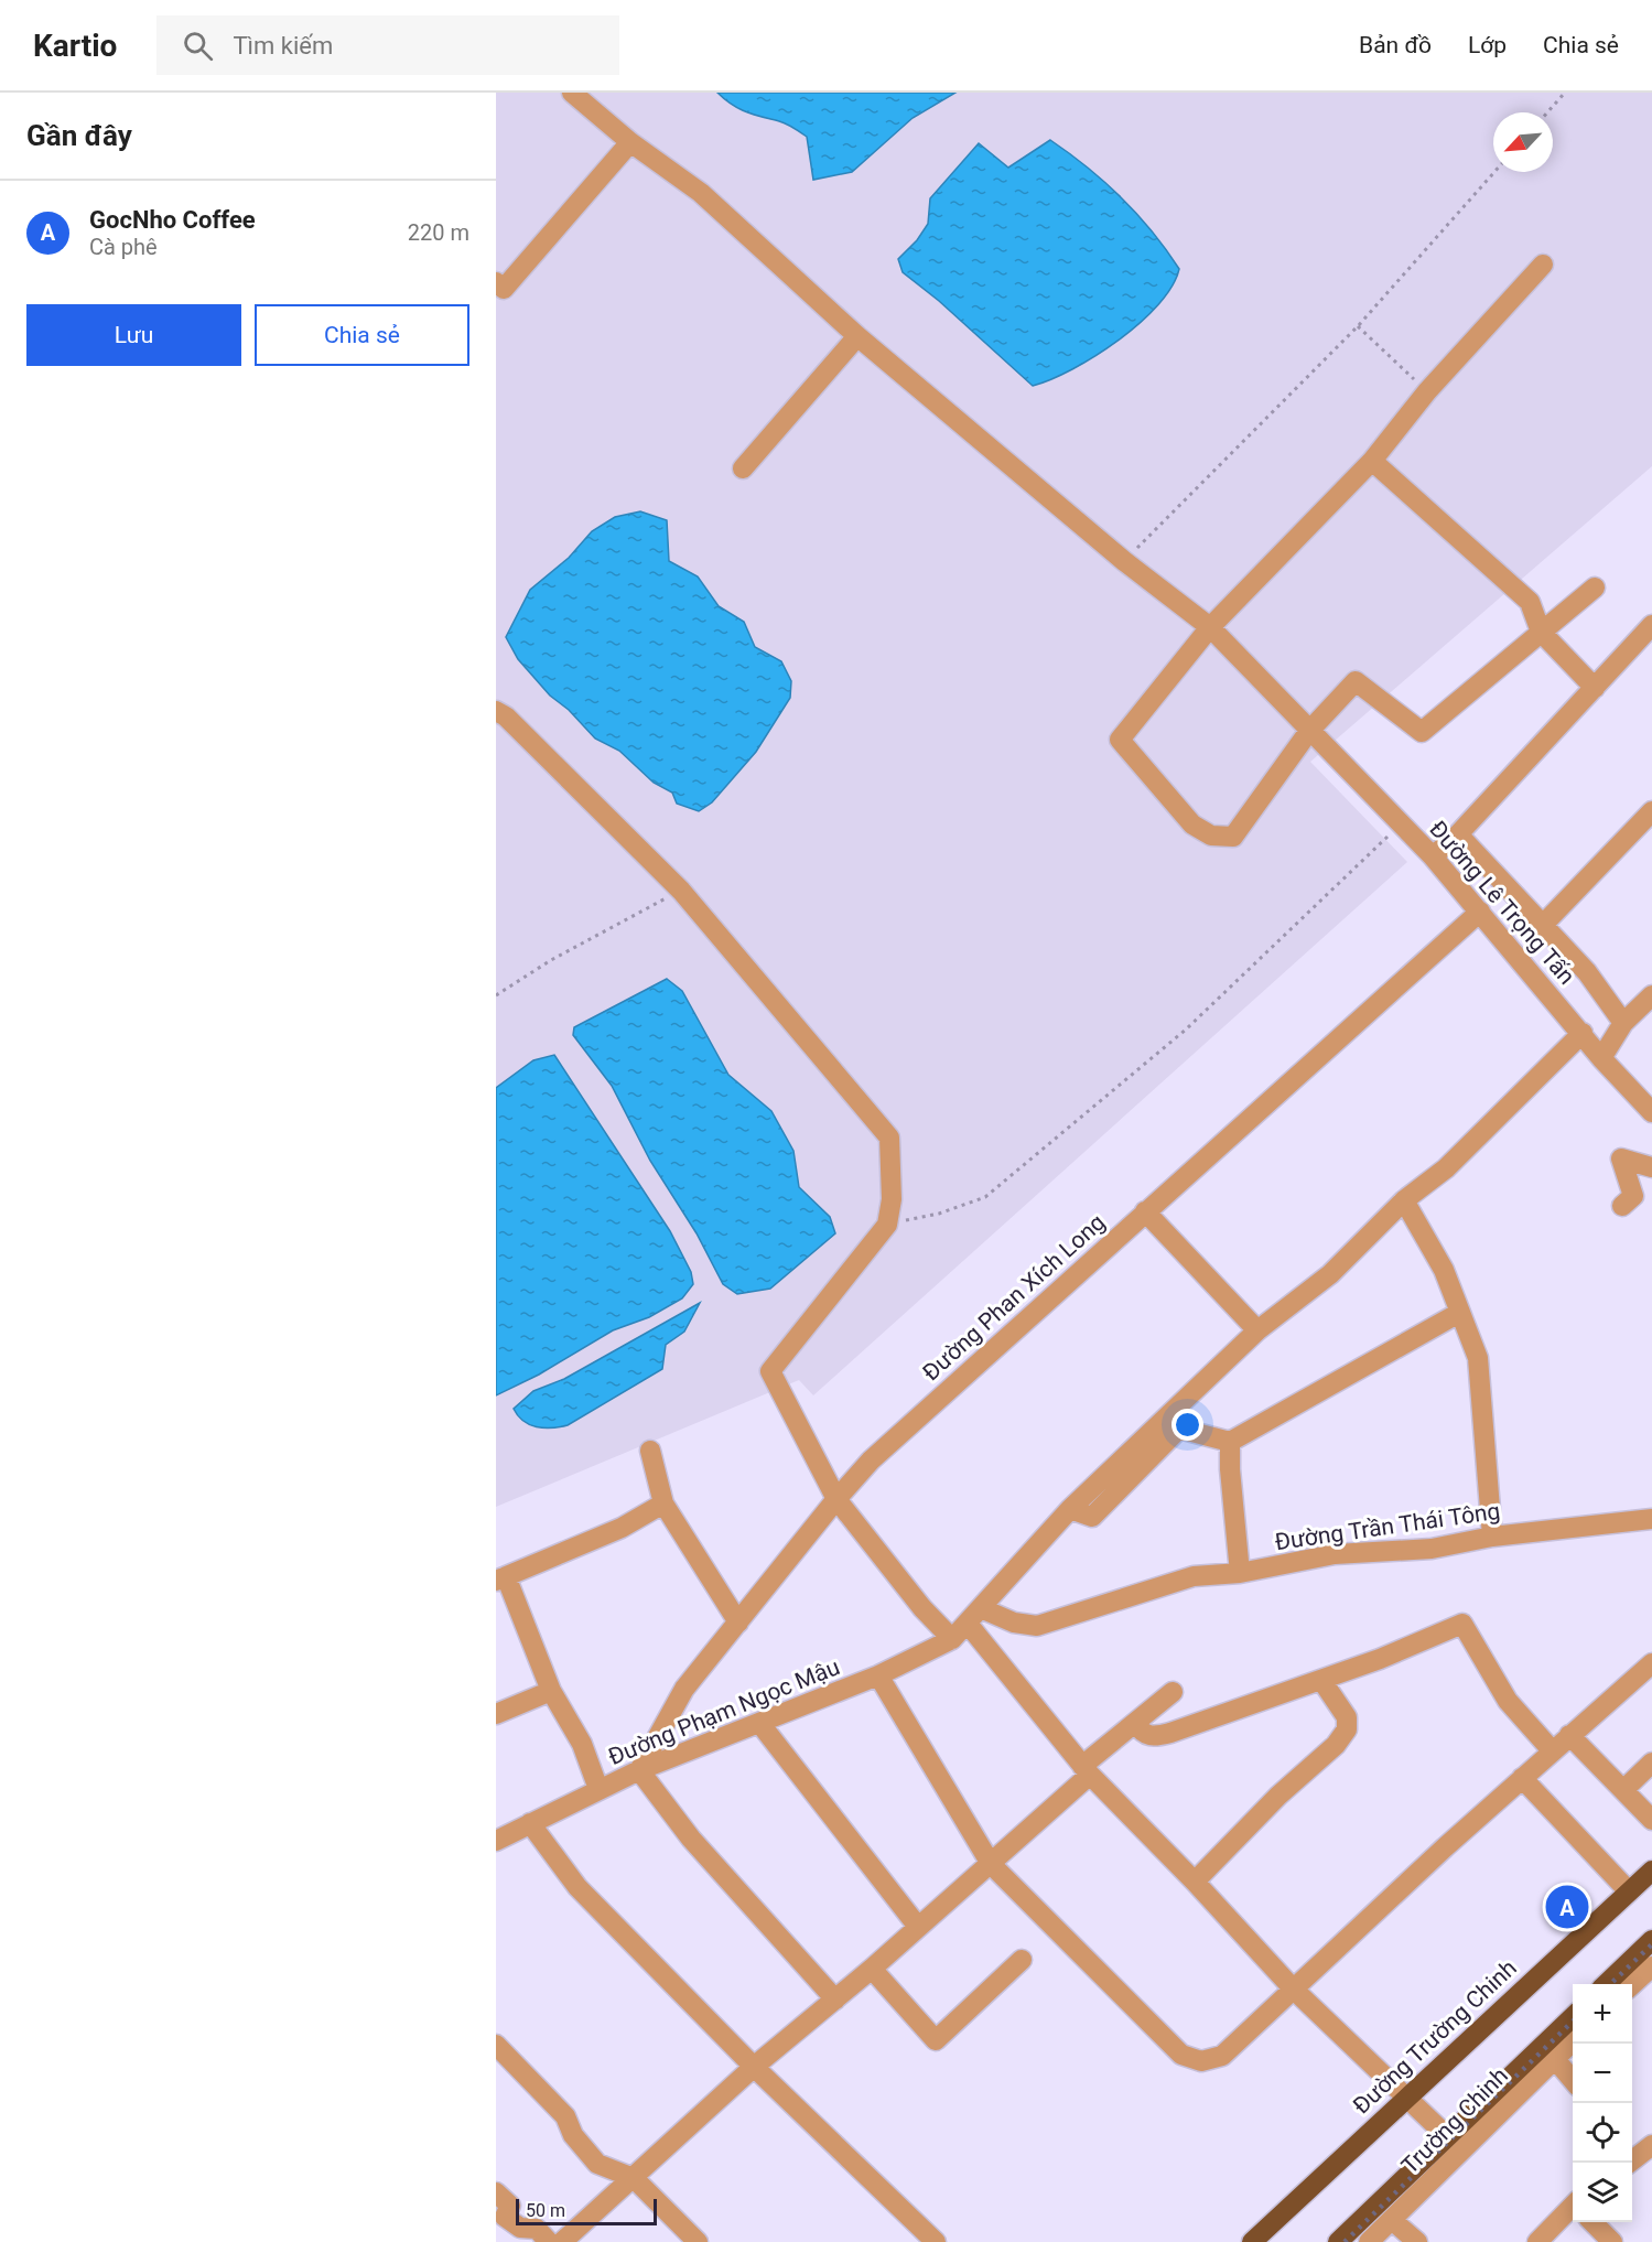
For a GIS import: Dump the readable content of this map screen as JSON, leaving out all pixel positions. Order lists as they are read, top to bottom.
{
  "streets": {
    "highway": ["Đường Trường Chinh"],
    "street": [
      "Đường Lê Trọng Tấn",
      "Đường Phan Xích Long",
      "Đường Trần Thái Tông",
      "Đường Phạm Ngọc Mậu",
      "Trường Chinh"
    ]
  },
  "crossings": [
    ["Đường Lê Trọng Tấn", "Đường Phan Xích Long"],
    ["Đường Lê Trọng Tấn", "Đường Phạm Ngọc Mậu"],
    ["Đường Phan Xích Long", "Đường Phạm Ngọc Mậu"],
    ["Đường Trần Thái Tông", "Đường Phạm Ngọc Mậu"]
  ],
  "scale_bar": "50 m",
  "north": "bottom left",
  "page": {
    "header": "Kartio",
    "search": "Tìm kiếm",
    "nav": ["Bản đồ", "Lớp", "Chia sẻ"],
    "heading": "Gần đây",
    "list": [
      {
        "mark": "A",
        "name": "GocNho Coffee",
        "note": "Cà phê",
        "value": "220 m"
      }
    ],
    "buttons": ["Lưu", "Chia sẻ"],
    "pins": "A",
    "map_buttons": ["+", "−"],
    "scale": "50 m"
  }
}
